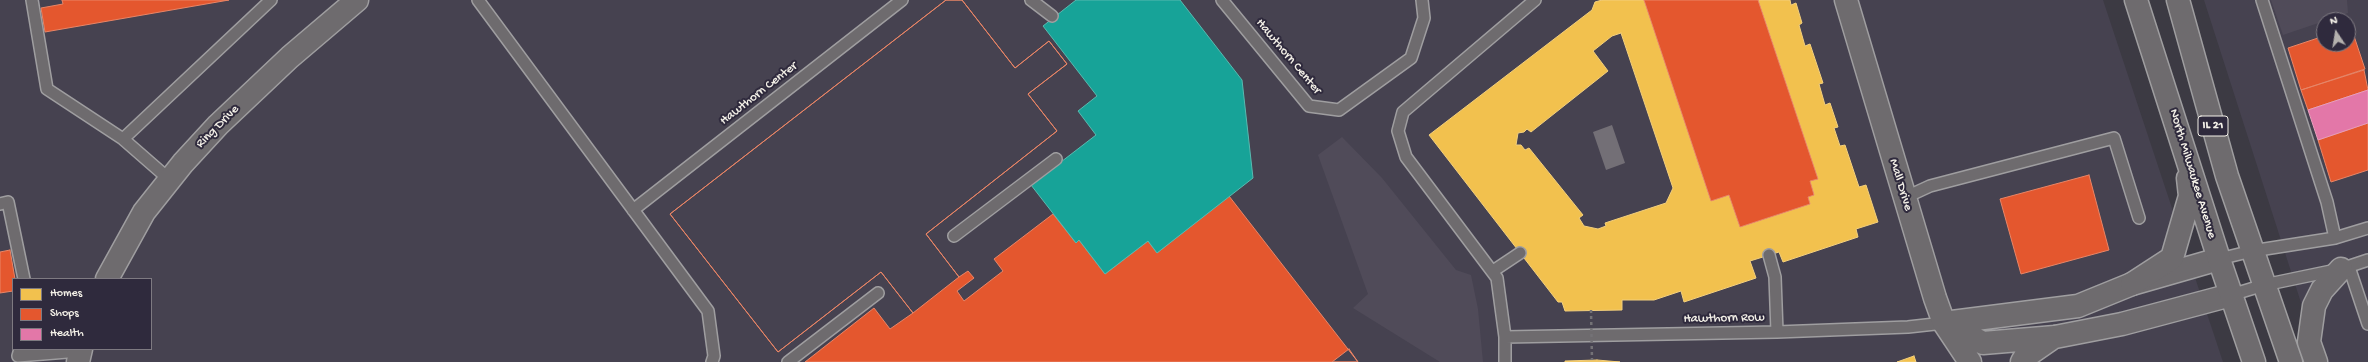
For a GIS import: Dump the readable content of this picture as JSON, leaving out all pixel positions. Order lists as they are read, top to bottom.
{
  "streets": {
    "street": [
      "IL 21",
      "Ring Drive",
      "North Milwaukee Avenue",
      "Mall Drive"
    ],
    "lane": ["Hawthorn Center", "Hawthorn Row"]
  },
  "crossings": [
    ["Mall Drive", "Hawthorn Row"]
  ],
  "legend": ["Homes", "Shops", "Health"],
  "north": "top"
}
